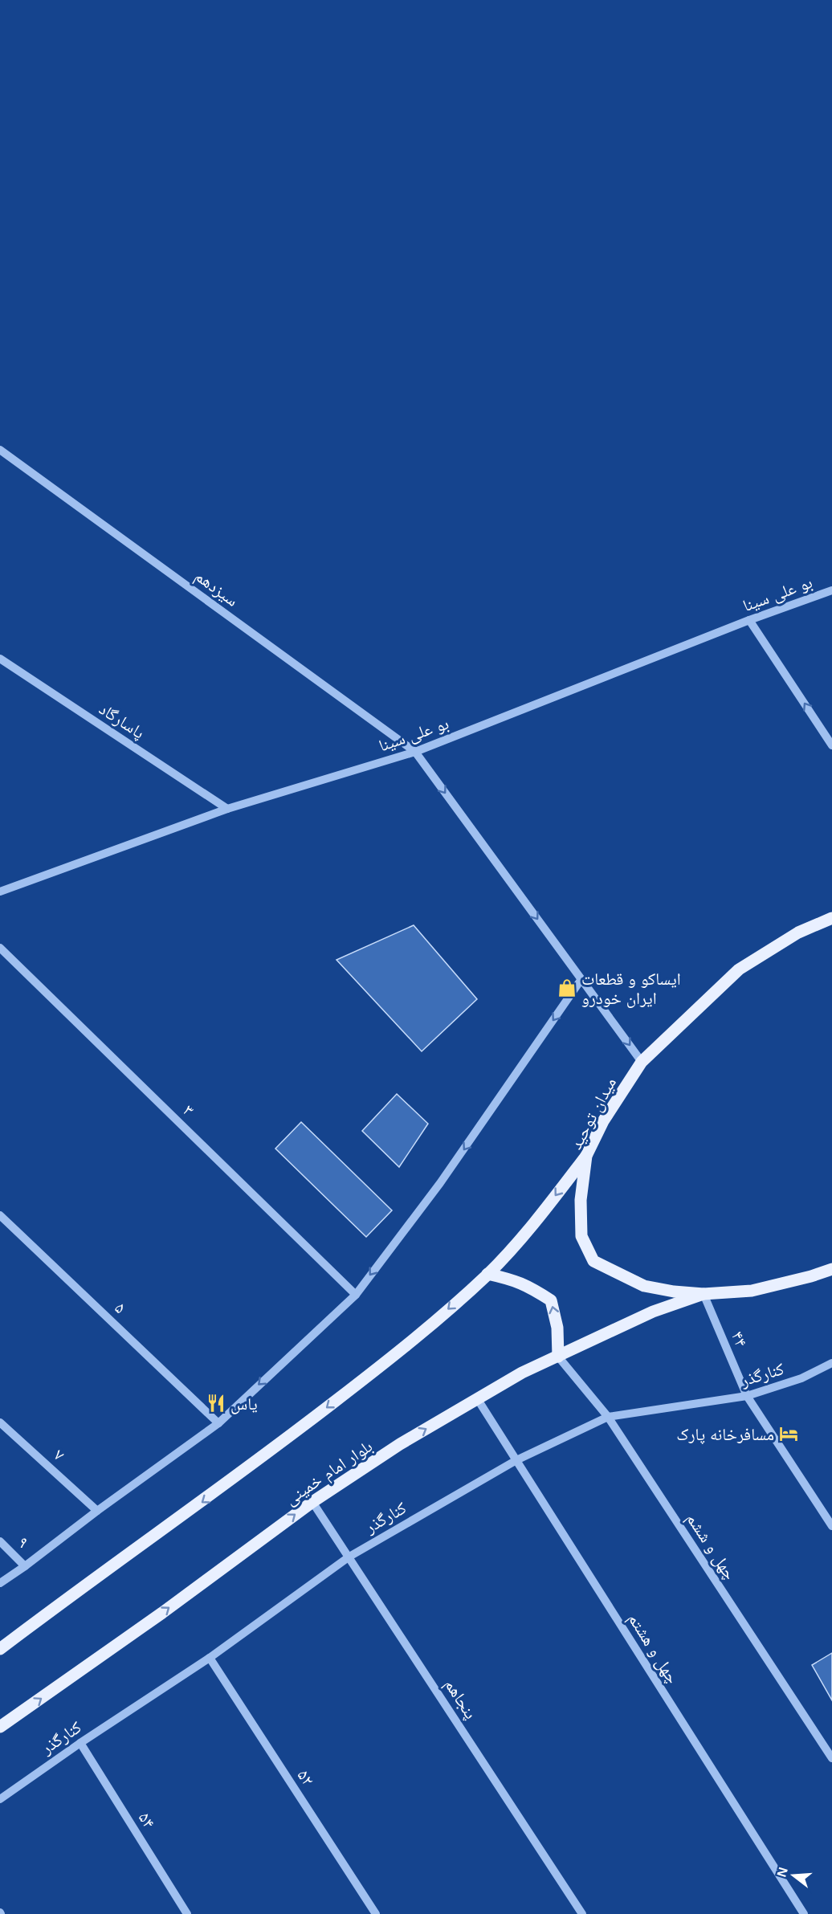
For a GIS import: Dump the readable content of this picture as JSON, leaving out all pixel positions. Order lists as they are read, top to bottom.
{
  "streets": {
    "main road": ["میدان توحید", "بلوار امام خمینی"],
    "street": [
      "سیزدهم",
      "بو علی سینا",
      "پاسارگاد",
      "۳",
      "۵",
      "۴۴",
      "کنارگذر",
      "۷",
      "۹",
      "چهل و ششم",
      "چهل و هشتم",
      "پنجاهم",
      "۵۲",
      "۵۴"
    ]
  },
  "crossings": [
    ["سیزدهم", "بو علی سینا"],
    ["سیزدهم", "میدان توحید"],
    ["بو علی سینا", "پاسارگاد"],
    ["میدان توحید", "۴۴"],
    ["میدان توحید", "بلوار امام خمینی"],
    ["۴۴", "کنارگذر"],
    ["۴۴", "بلوار امام خمینی"],
    ["کنارگذر", "چهل و ششم"],
    ["کنارگذر", "چهل و هشتم"],
    ["کنارگذر", "پنجاهم"],
    ["کنارگذر", "۵۲"],
    ["کنارگذر", "۵۴"],
    ["بلوار امام خمینی", "چهل و ششم"],
    ["بلوار امام خمینی", "چهل و هشتم"],
    ["بلوار امام خمینی", "پنجاهم"]
  ],
  "one_way": ["سیزدهم"],
  "places": {
    "shop": ["ایساکو و قطعات ایران خودرو"],
    "restaurant": ["یاس"],
    "hotel": ["مسافرخانه پارک"]
  },
  "north": "left"
}
